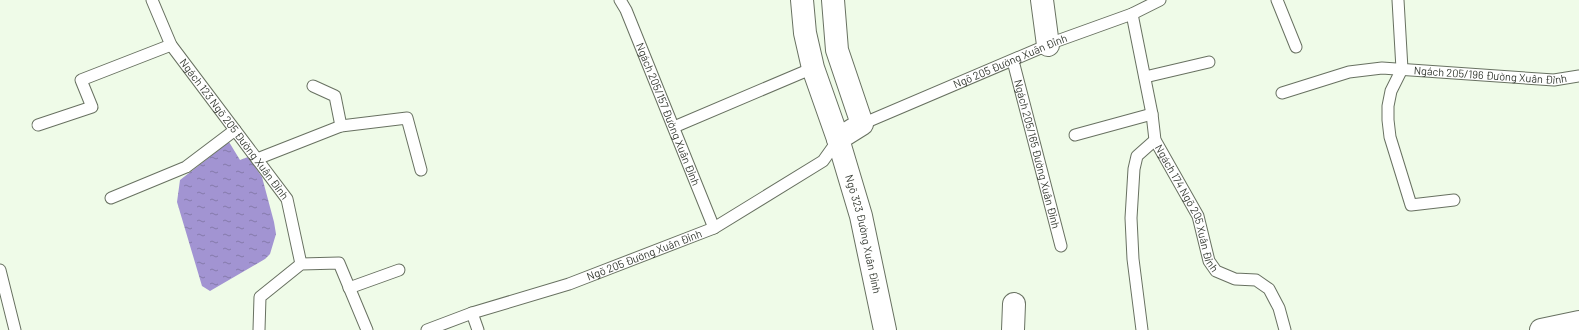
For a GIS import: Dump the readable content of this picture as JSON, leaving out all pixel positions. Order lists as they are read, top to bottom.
{
  "streets": {
    "street": ["Ngõ 323 Đường Xuân Đỉnh"],
    "lane": [
      "Ngõ 205 Đường Xuân Đỉnh",
      "Ngách 205/196 Đường Xuân Đỉnh",
      "Ngách 205/157 Đường Xuân Đỉnh",
      "Ngách 123 Ngõ 205 Đường Xuân Đỉnh",
      "Ngách 205/165 Đường Xuân Đỉnh",
      "Ngách 174 Ngõ 205 Xuân Đỉnh"
    ]
  },
  "crossings": [
    ["Ngõ 205 Đường Xuân Đỉnh", "Ngách 205/157 Đường Xuân Đỉnh"],
    ["Ngõ 205 Đường Xuân Đỉnh", "Ngách 205/165 Đường Xuân Đỉnh"],
    ["Ngõ 205 Đường Xuân Đỉnh", "Ngõ 323 Đường Xuân Đỉnh"]
  ]
}
